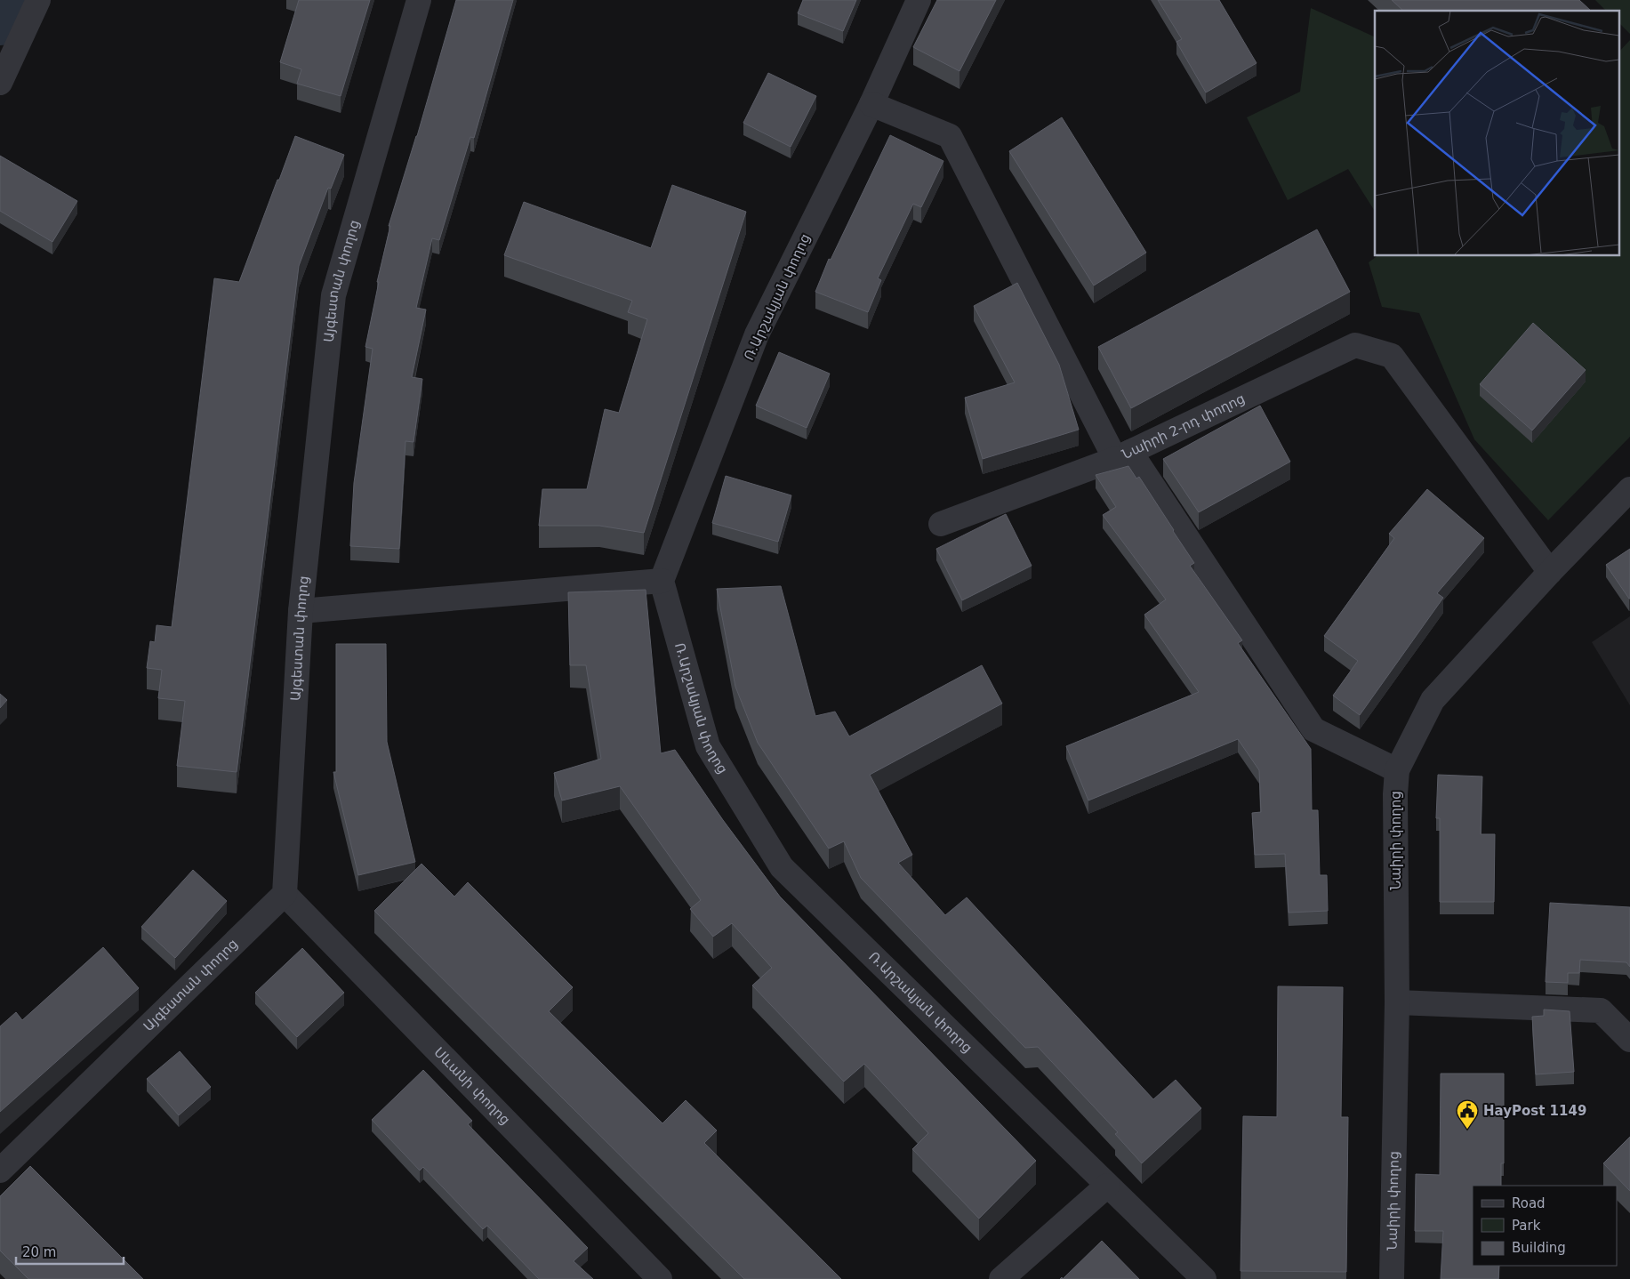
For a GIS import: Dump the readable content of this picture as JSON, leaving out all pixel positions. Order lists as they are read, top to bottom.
{
  "streets": {
    "street": [
      "Այգեստան փողոց",
      "Ռ.Արշակյան փողոց",
      "Նաիրի 2-րդ փողոց",
      "Նաիրի փողոց",
      "Սևանի փողոց"
    ]
  },
  "crossings": [
    ["Այգեստան փողոց", "Սևանի փողոց"],
    ["Ռ.Արշակյան փողոց", "Նաիրի 2-րդ փողոց"],
    ["Նաիրի 2-րդ փողոց", "Նաիրի փողոց"]
  ],
  "places": {
    "public building": ["HayPost 1149"]
  },
  "legend": ["Road", "Park", "Building"],
  "scale_bar": "20 m"
}
